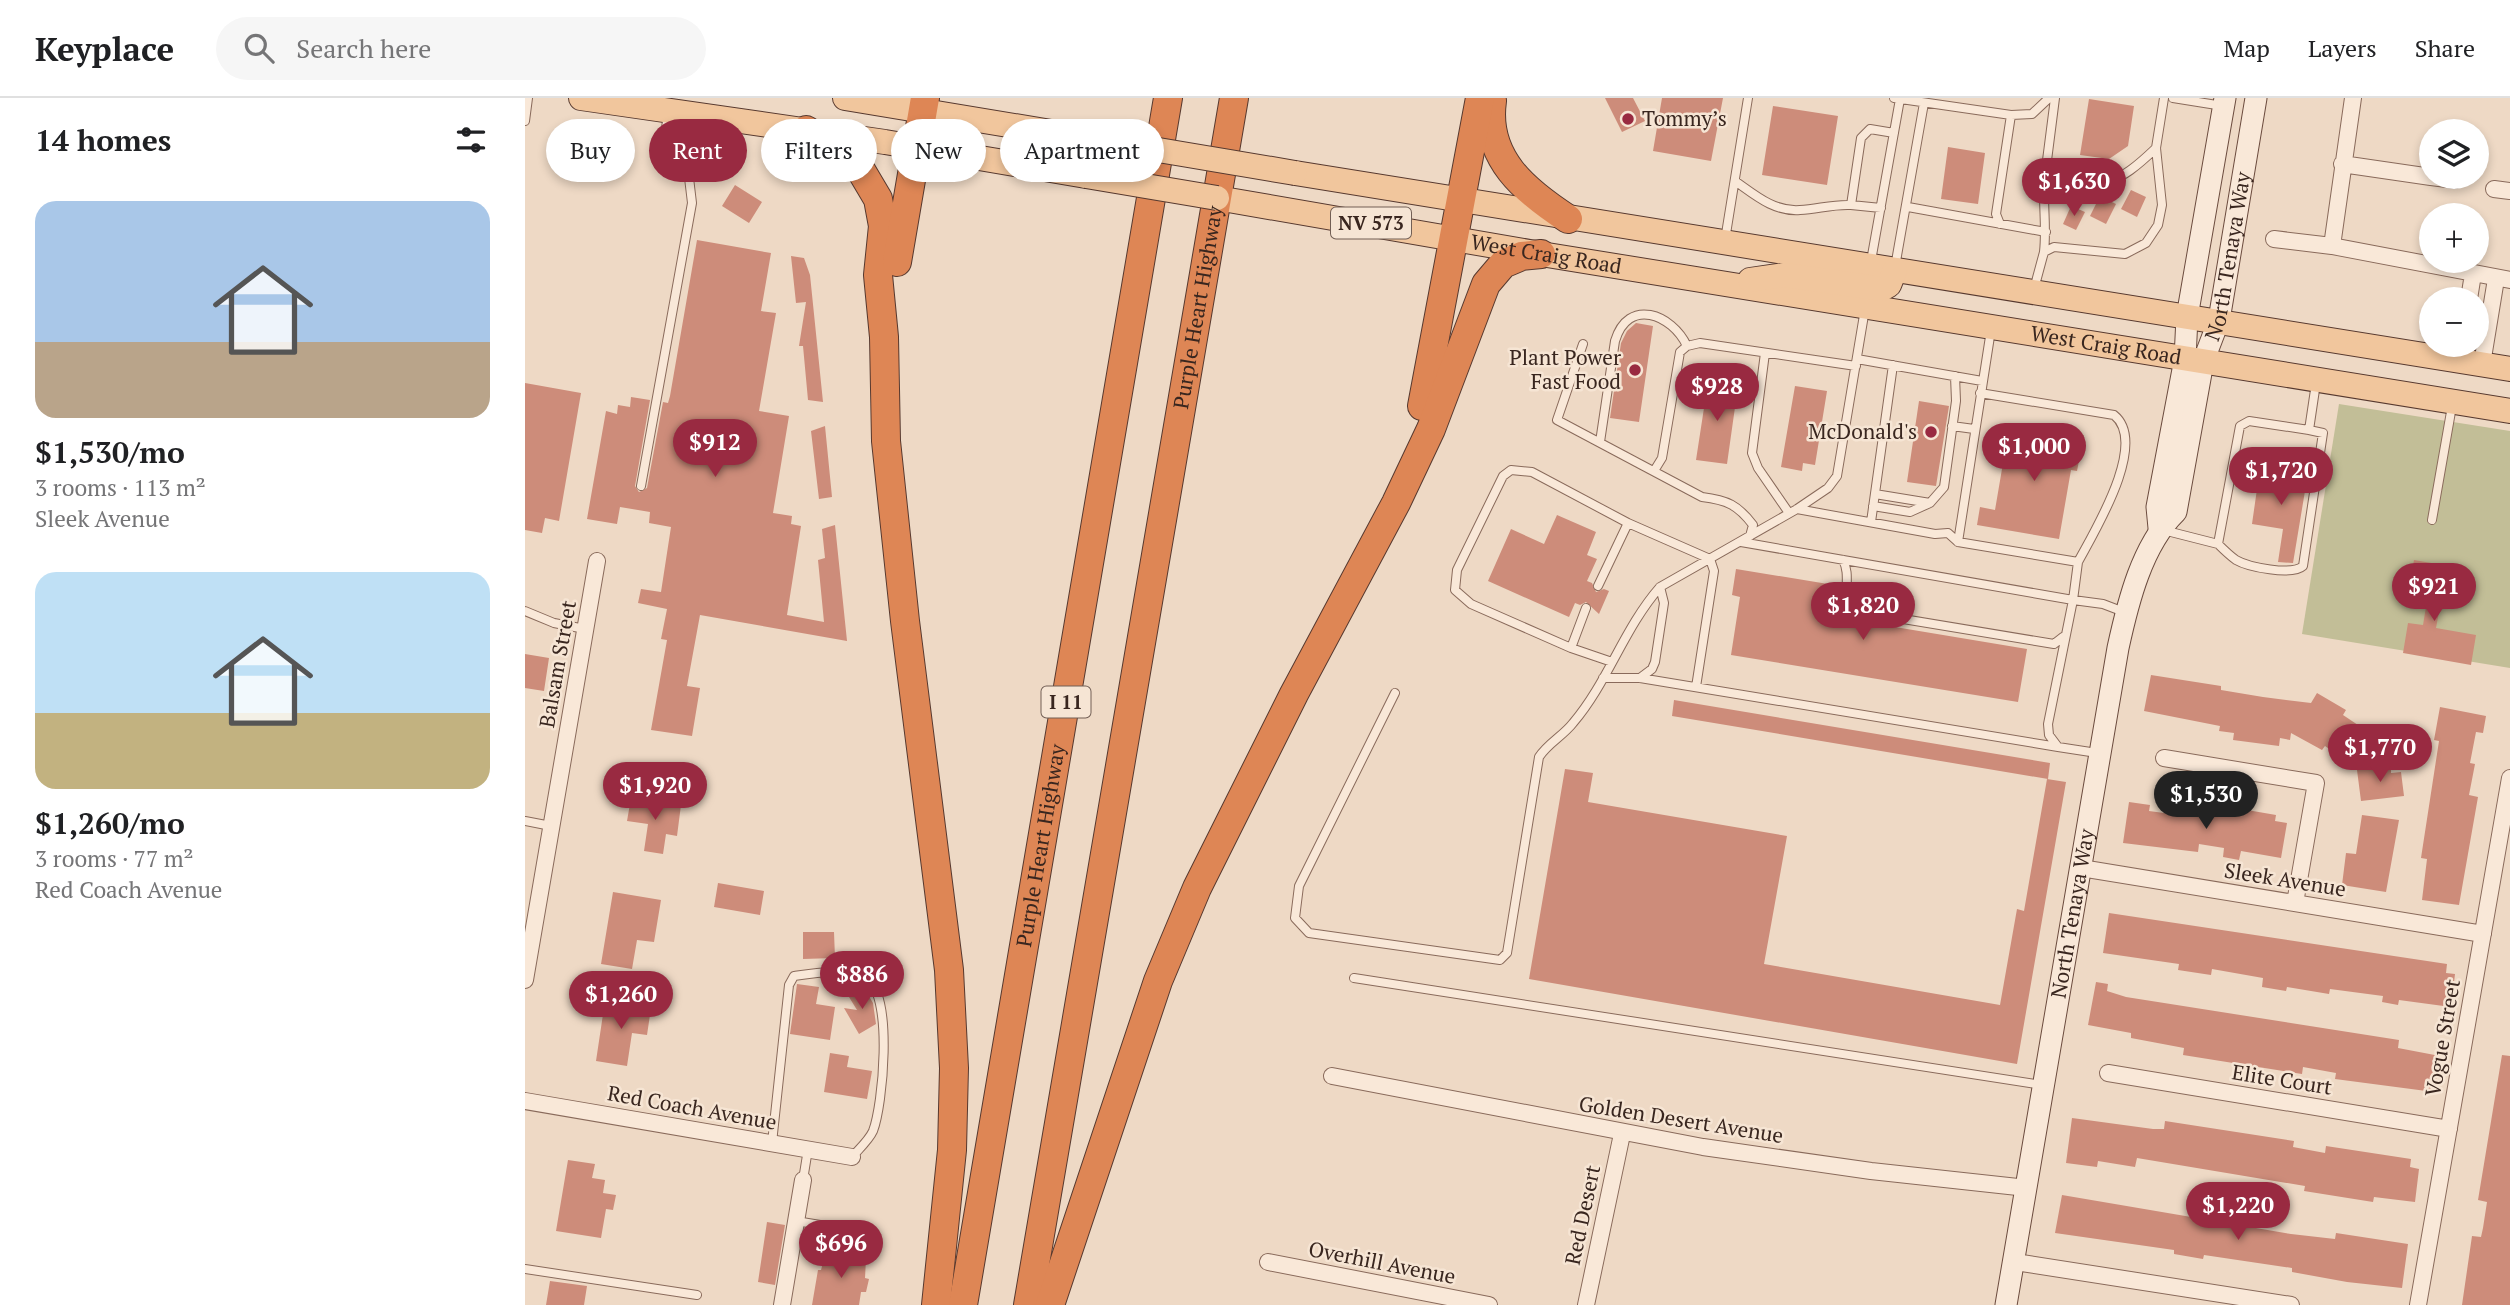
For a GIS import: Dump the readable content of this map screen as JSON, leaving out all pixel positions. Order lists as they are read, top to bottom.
{
  "streets": {
    "highway": ["Purple Heart Highway", "I 11"],
    "main road": ["NV 573", "West Craig Road", "North Tenaya Way"],
    "street": [
      "Balsam Street",
      "Sleek Avenue",
      "Vogue Street",
      "Elite Court",
      "Red Coach Avenue",
      "Golden Desert Avenue",
      "Red Desert",
      "Overhill Avenue"
    ]
  },
  "crossings": [
    ["West Craig Road", "North Tenaya Way"],
    ["North Tenaya Way", "Sleek Avenue"],
    ["North Tenaya Way", "Golden Desert Avenue"],
    ["Sleek Avenue", "Vogue Street"],
    ["Vogue Street", "Elite Court"],
    ["Golden Desert Avenue", "Red Desert"]
  ],
  "places": ["Tommy’s", "Plant Power Fast Food", "McDonald's"],
  "page": {
    "header": "Keyplace",
    "search": "Search here",
    "nav": ["Map", "Layers", "Share"],
    "heading": "14 homes",
    "map_buttons": ["+", "−"],
    "chip": [
      "Buy",
      "Rent",
      "Filters",
      "New",
      "Apartment"
    ],
    "price": [
      "$1,630",
      "$928",
      "$912",
      "$1,000",
      "$1,720",
      "$921",
      "$1,820",
      "$1,770",
      "$1,920",
      "$1,530",
      "$886",
      "$1,260",
      "$1,220",
      "$696"
    ],
    "list": [
      {
        "name": "$1,530/mo",
        "note": "3 rooms · 113 m² · Sleek Avenue"
      },
      {
        "name": "$1,260/mo",
        "note": "3 rooms · 77 m² · Red Coach Avenue"
      }
    ]
  }
}
